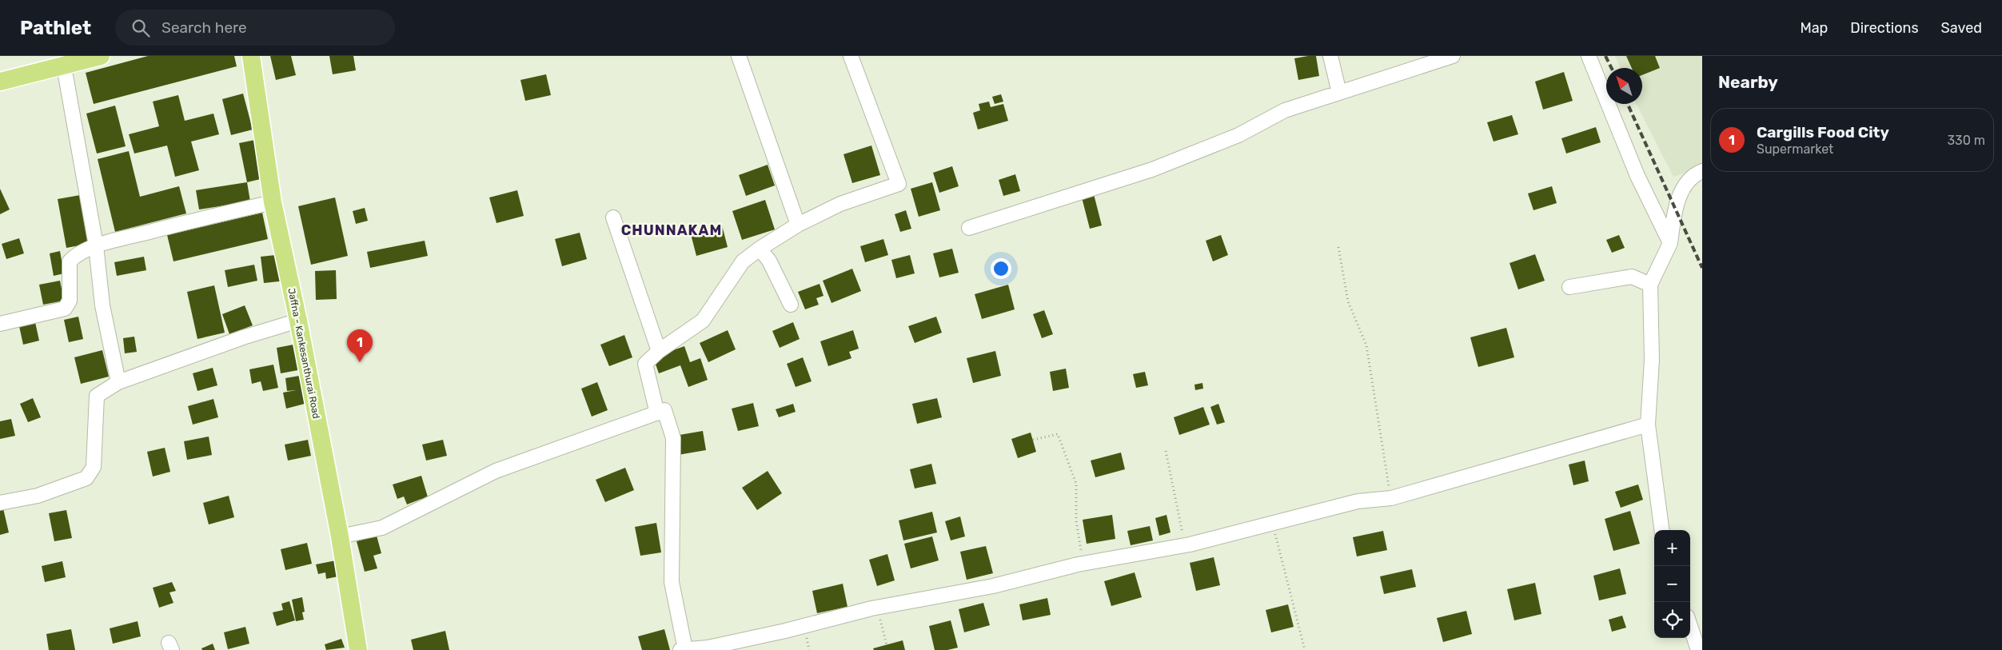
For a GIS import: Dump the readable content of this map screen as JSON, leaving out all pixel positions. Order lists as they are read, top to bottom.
{
  "streets": {
    "main road": ["Jaffna - Kankesanthurai Road"]
  },
  "districts": ["CHUNNAKAM"],
  "north": "top left",
  "page": {
    "header": "Pathlet",
    "search": "Search here",
    "nav": ["Map", "Directions", "Saved"],
    "heading": "Nearby",
    "list": [
      {
        "mark": "1",
        "name": "Cargills Food City",
        "note": "Supermarket",
        "value": "330 m"
      }
    ],
    "pins": "1",
    "map_buttons": ["+", "−"]
  }
}
